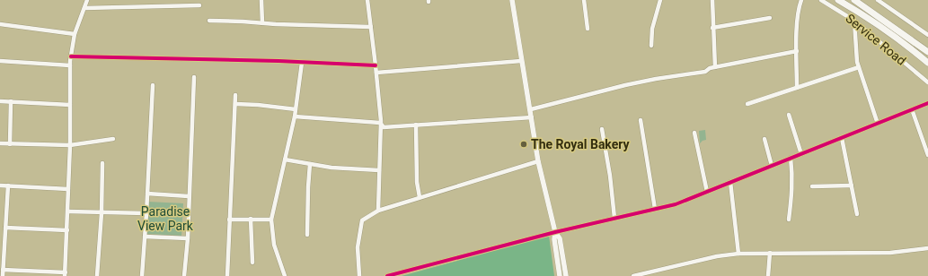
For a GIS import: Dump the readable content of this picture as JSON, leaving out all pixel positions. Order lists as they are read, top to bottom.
{
  "streets": {
    "street": ["Service Road"]
  },
  "parks": ["Paradise View Park"],
  "places": ["The Royal Bakery"]
}
